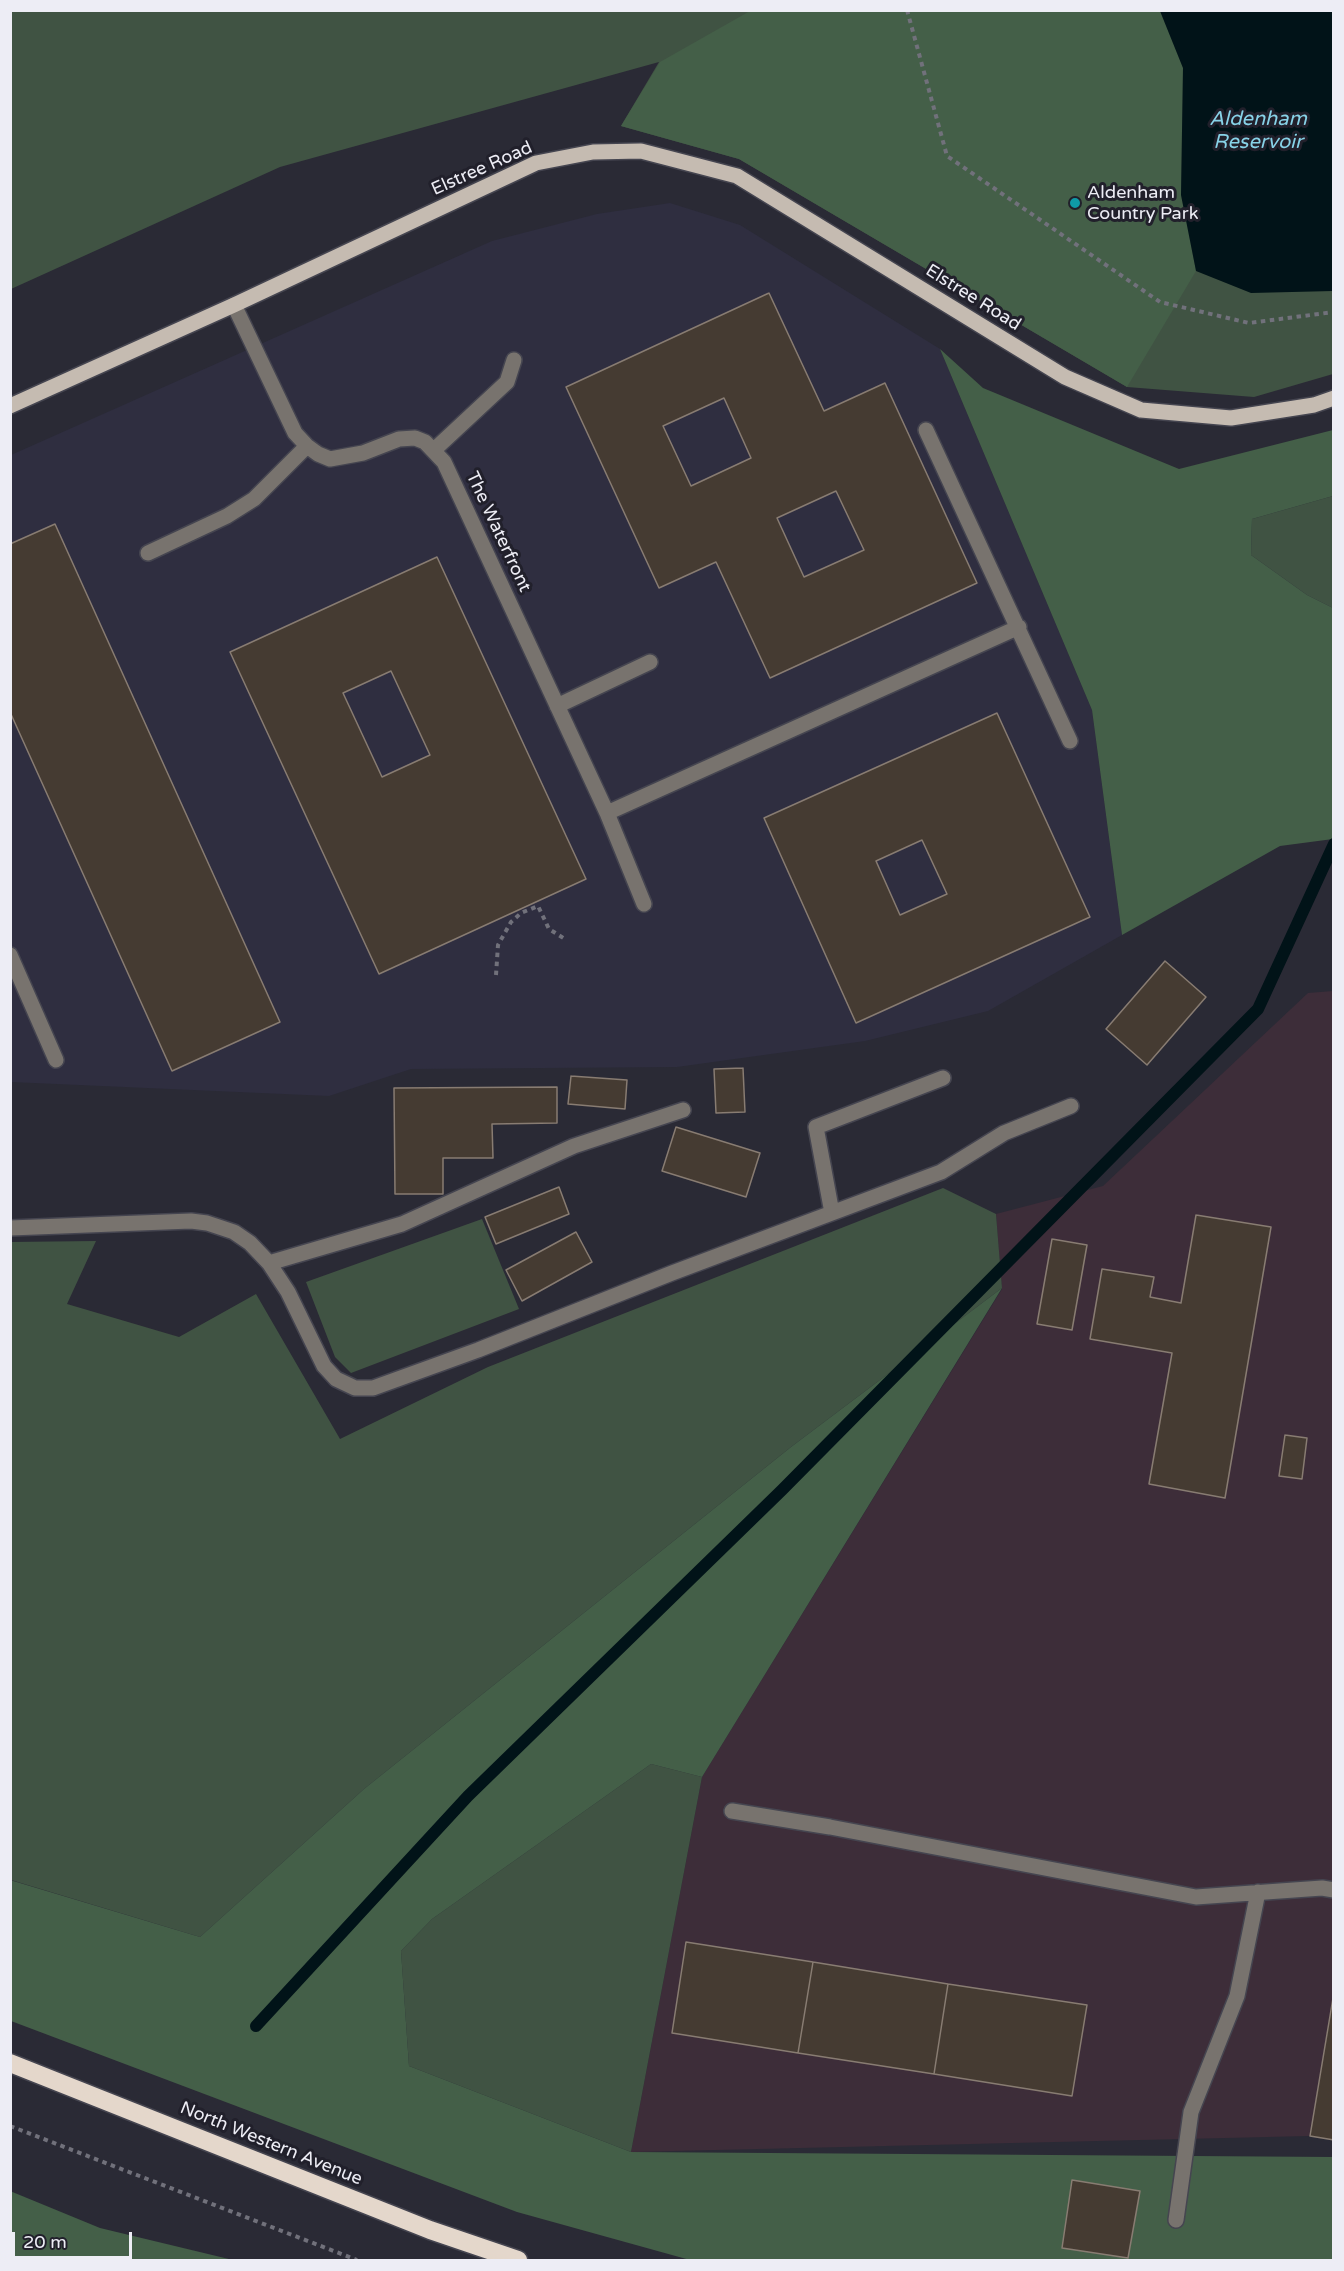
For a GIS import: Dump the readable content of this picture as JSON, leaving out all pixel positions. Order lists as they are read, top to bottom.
{
  "streets": {
    "highway": ["North Western Avenue"],
    "main road": ["Elstree Road"],
    "lane": ["The Waterfront"]
  },
  "water": ["Aldenham Reservoir"],
  "places": ["Aldenham Country Park"],
  "scale_bar": "20 m"
}
